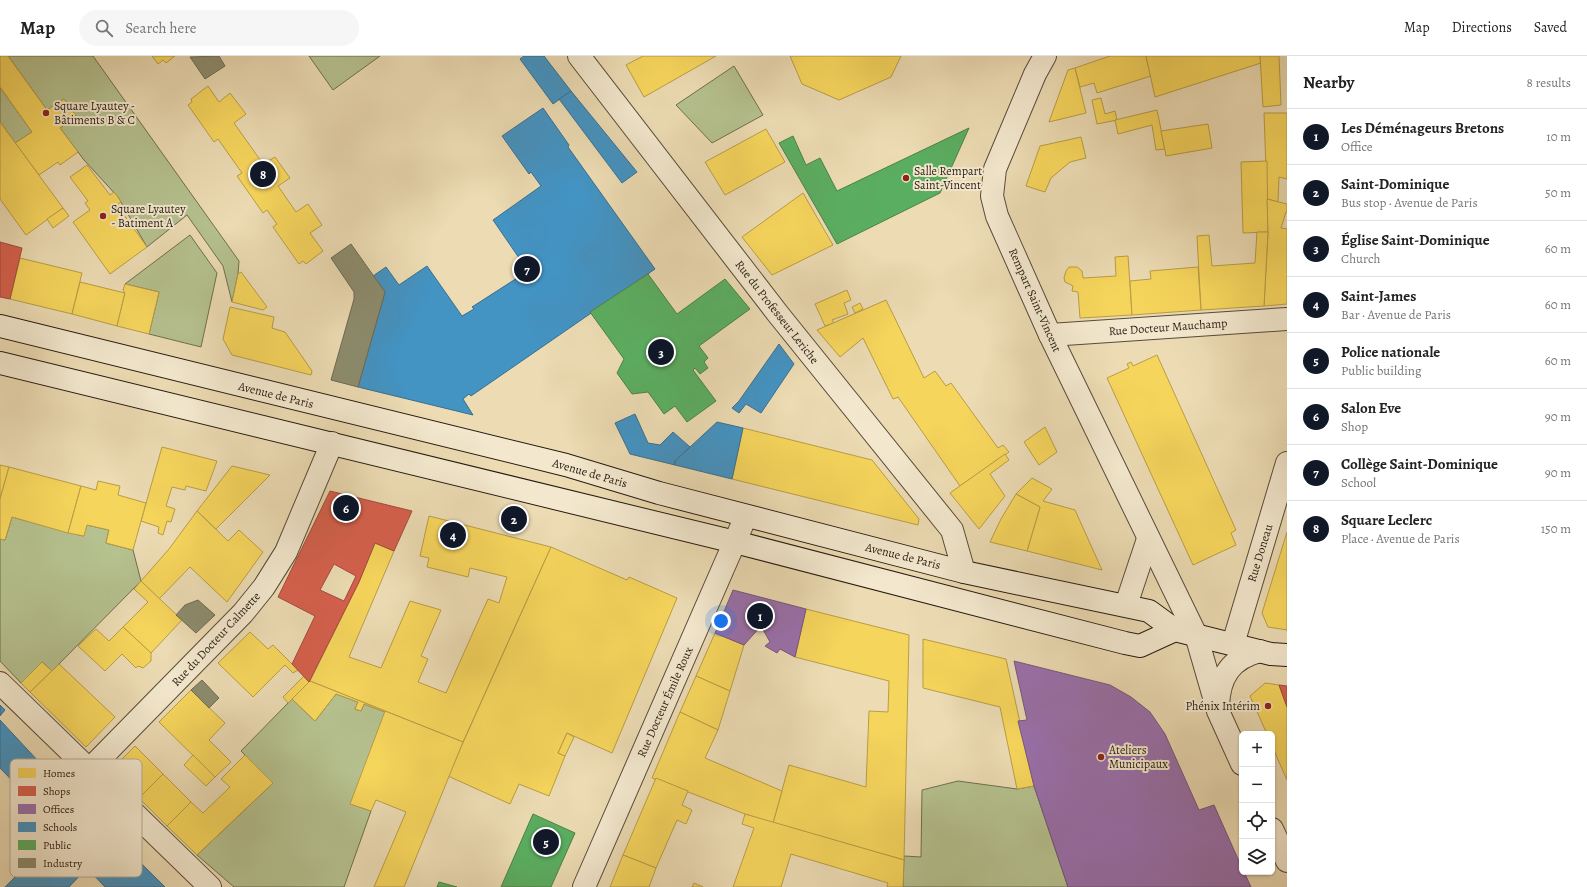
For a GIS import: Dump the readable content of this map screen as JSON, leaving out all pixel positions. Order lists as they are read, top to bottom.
{
  "streets": {
    "street": [
      "Rempart Saint-Vincent",
      "Rue du Professeur Leriche",
      "Rue Docteur Mauchamp",
      "Avenue de Paris",
      "Rue Doneau",
      "Rue du Docteur Calmette",
      "Rue Docteur Émile Roux"
    ]
  },
  "crossings": [
    ["Rempart Saint-Vincent", "Rue Docteur Mauchamp"],
    ["Rempart Saint-Vincent", "Avenue de Paris"],
    ["Rue du Professeur Leriche", "Avenue de Paris"],
    ["Avenue de Paris", "Rue Docteur Émile Roux"]
  ],
  "places": [
    "Square Lyautey - Bâtiments B & C",
    "Salle Rempart Saint-Vincent",
    "Square Lyautey - Batiment A",
    "Phénix Intérim",
    "Ateliers Municipaux"
  ],
  "legend": [
    "Homes",
    "Shops",
    "Offices",
    "Schools",
    "Public",
    "Industry"
  ],
  "page": {
    "header": "Map",
    "search": "Search here",
    "nav": ["Map", "Directions", "Saved"],
    "heading": ["Nearby", "8 results"],
    "list": [
      {
        "mark": "1",
        "name": "Les Déménageurs Bretons",
        "note": "Office",
        "value": "10 m"
      },
      {
        "mark": "2",
        "name": "Saint-Dominique",
        "note": "Bus stop · Avenue de Paris",
        "value": "50 m"
      },
      {
        "mark": "3",
        "name": "Église Saint-Dominique",
        "note": "Church",
        "value": "60 m"
      },
      {
        "mark": "4",
        "name": "Saint-James",
        "note": "Bar · Avenue de Paris",
        "value": "60 m"
      },
      {
        "mark": "5",
        "name": "Police nationale",
        "note": "Public building",
        "value": "60 m"
      },
      {
        "mark": "6",
        "name": "Salon Eve",
        "note": "Shop",
        "value": "90 m"
      },
      {
        "mark": "7",
        "name": "Collège Saint-Dominique",
        "note": "School",
        "value": "90 m"
      },
      {
        "mark": "8",
        "name": "Square Leclerc",
        "note": "Place · Avenue de Paris",
        "value": "150 m"
      }
    ],
    "pins": [
      "8",
      "7",
      "3",
      "6",
      "2",
      "4",
      "1",
      "5"
    ],
    "map_buttons": ["+", "−"]
  }
}
